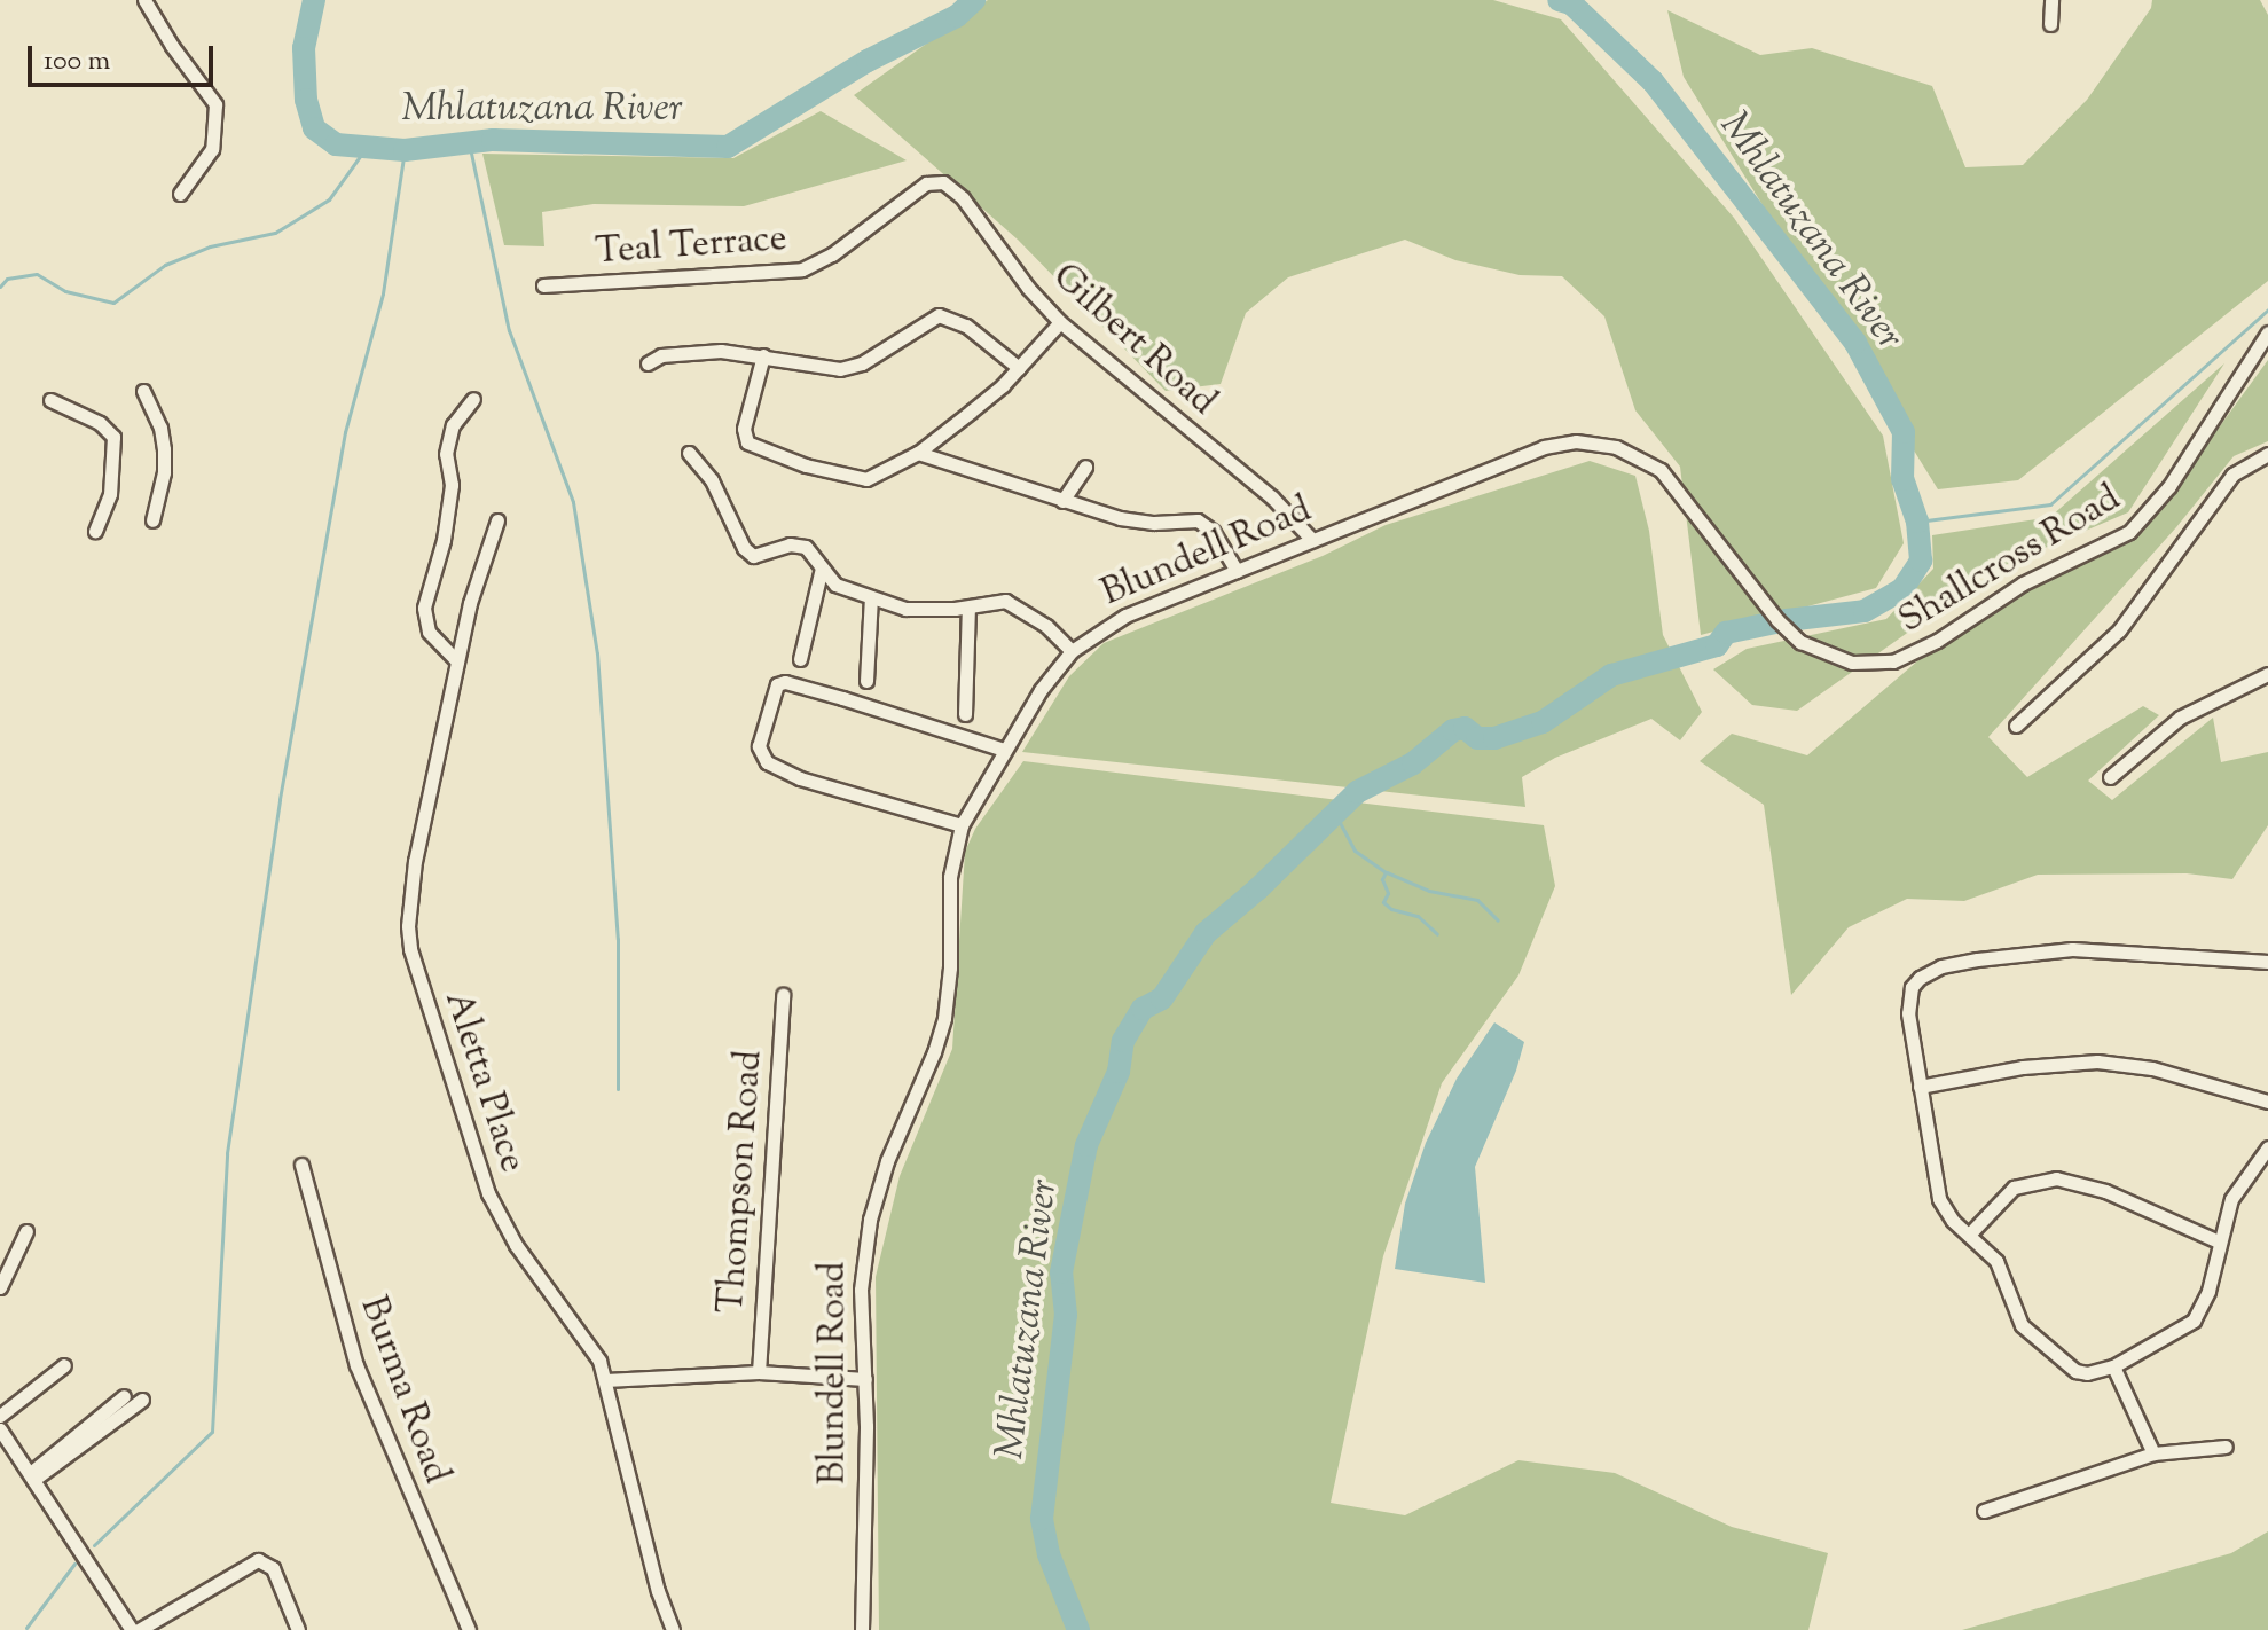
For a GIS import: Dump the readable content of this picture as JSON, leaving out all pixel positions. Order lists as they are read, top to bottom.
{
  "streets": {
    "street": [
      "Teal Terrace",
      "Gilbert Road",
      "Blundell Road",
      "Shallcross Road",
      "Aletta Place",
      "Thompson Road",
      "Burma Road"
    ]
  },
  "crossings": [
    ["Teal Terrace", "Gilbert Road"],
    ["Gilbert Road", "Blundell Road"],
    ["Blundell Road", "Shallcross Road"]
  ],
  "water": ["Mhlatuzana River"],
  "scale_bar": "100 m"
}
